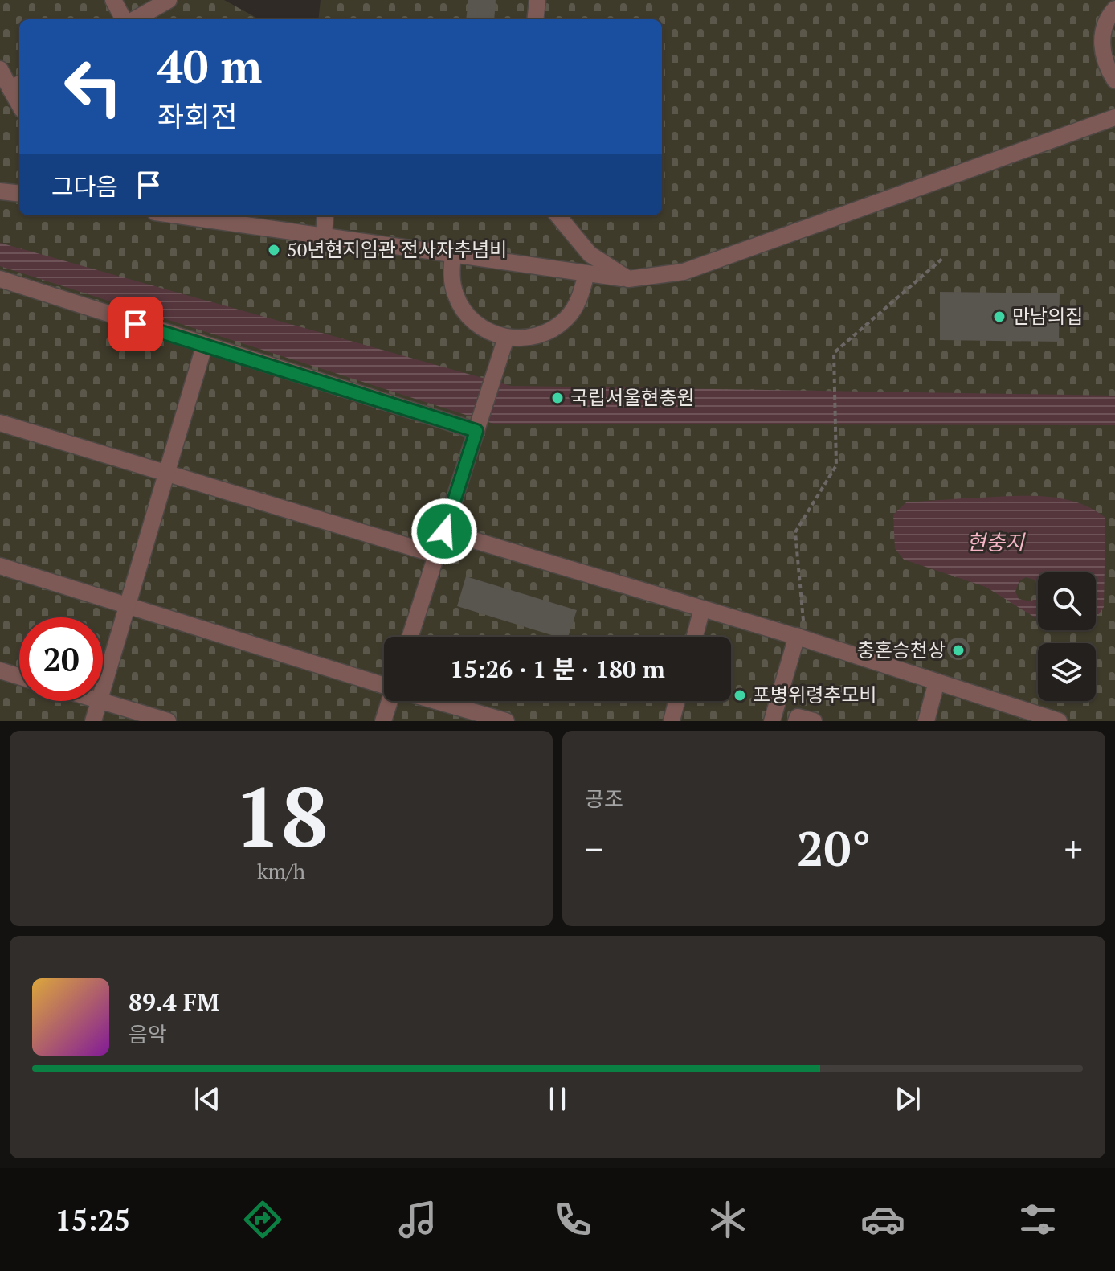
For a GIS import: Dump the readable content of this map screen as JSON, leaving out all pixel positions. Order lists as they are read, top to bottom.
{
  "water": ["현충지"],
  "places": [
    "50년현지임관 전사자추념비",
    "만남의집",
    "국립서울현충원",
    "충혼승천상",
    "포병위령추모비"
  ],
  "page": {
    "turn": ["40 m", "좌회전"],
    "then": "그다음",
    "limit": "20",
    "trip": "15:26 · 1 분 · 180 m",
    "tile": [
      ["18", "km/h"],
      "공조"
    ],
    "heat": ["−", "20°", "+"],
    "song": ["89.4 FM", "음악"],
    "tabs": "15:25"
  }
}
